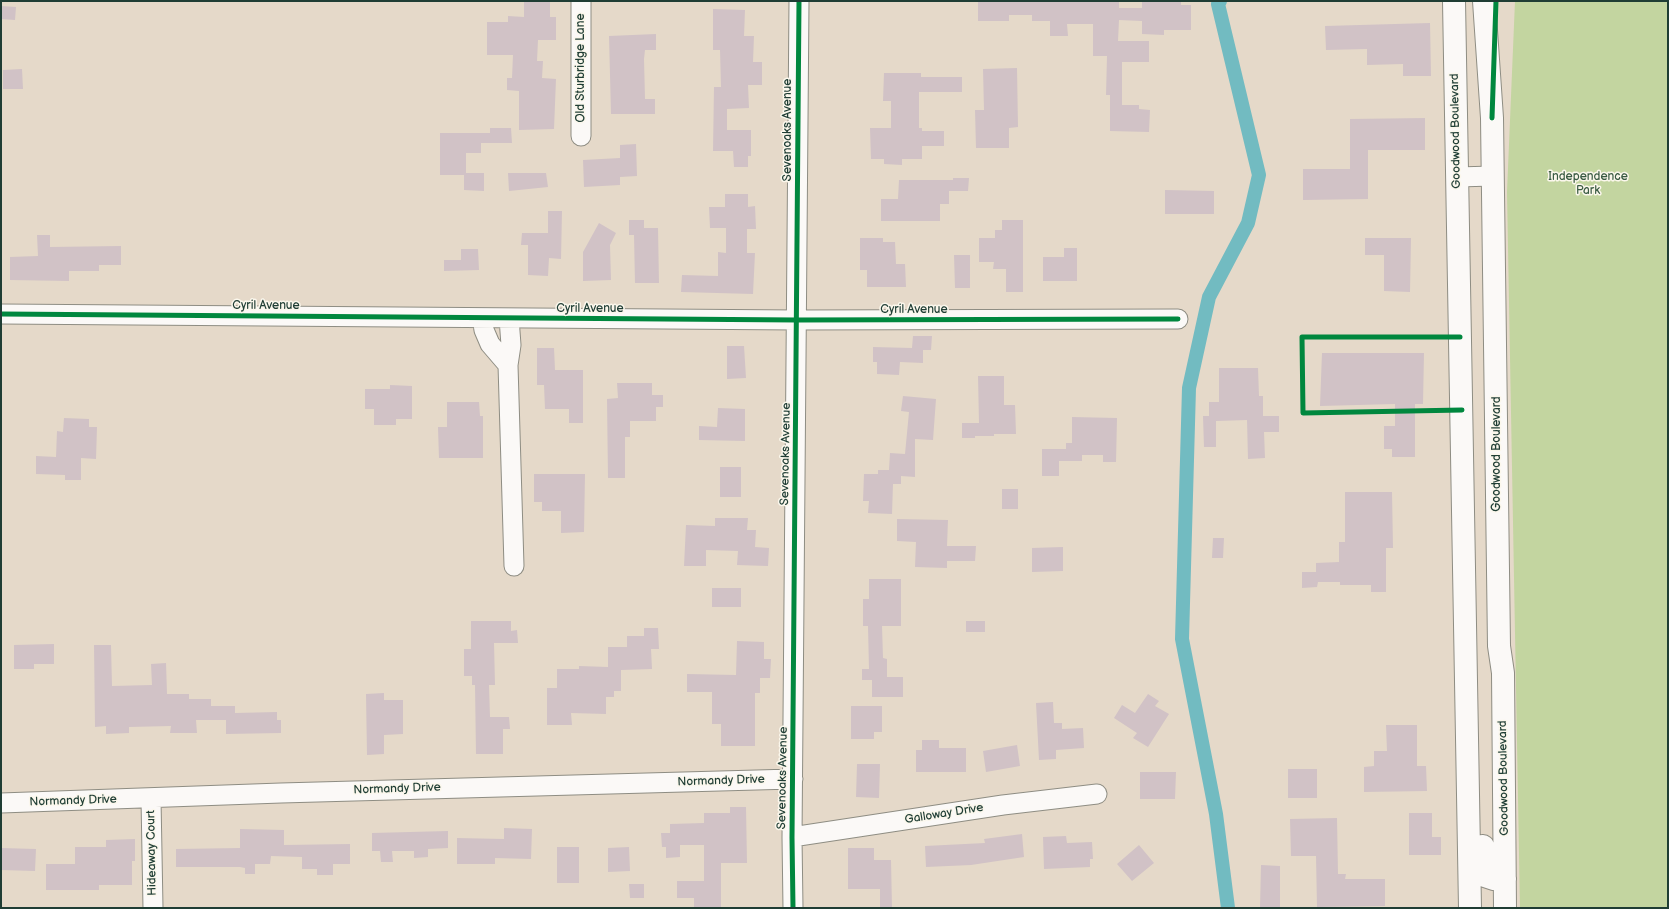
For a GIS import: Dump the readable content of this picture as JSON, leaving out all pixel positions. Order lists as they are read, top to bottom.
{
  "streets": {
    "main road": ["Goodwood Boulevard"],
    "street": [
      "Old Sturbridge Lane",
      "Sevenoaks Avenue",
      "Cyril Avenue",
      "Normandy Drive",
      "Galloway Drive",
      "Hideaway Court"
    ]
  },
  "crossings": [
    ["Sevenoaks Avenue", "Cyril Avenue"],
    ["Sevenoaks Avenue", "Normandy Drive"],
    ["Sevenoaks Avenue", "Galloway Drive"],
    ["Normandy Drive", "Hideaway Court"]
  ],
  "parks": ["Independence Park"]
}
